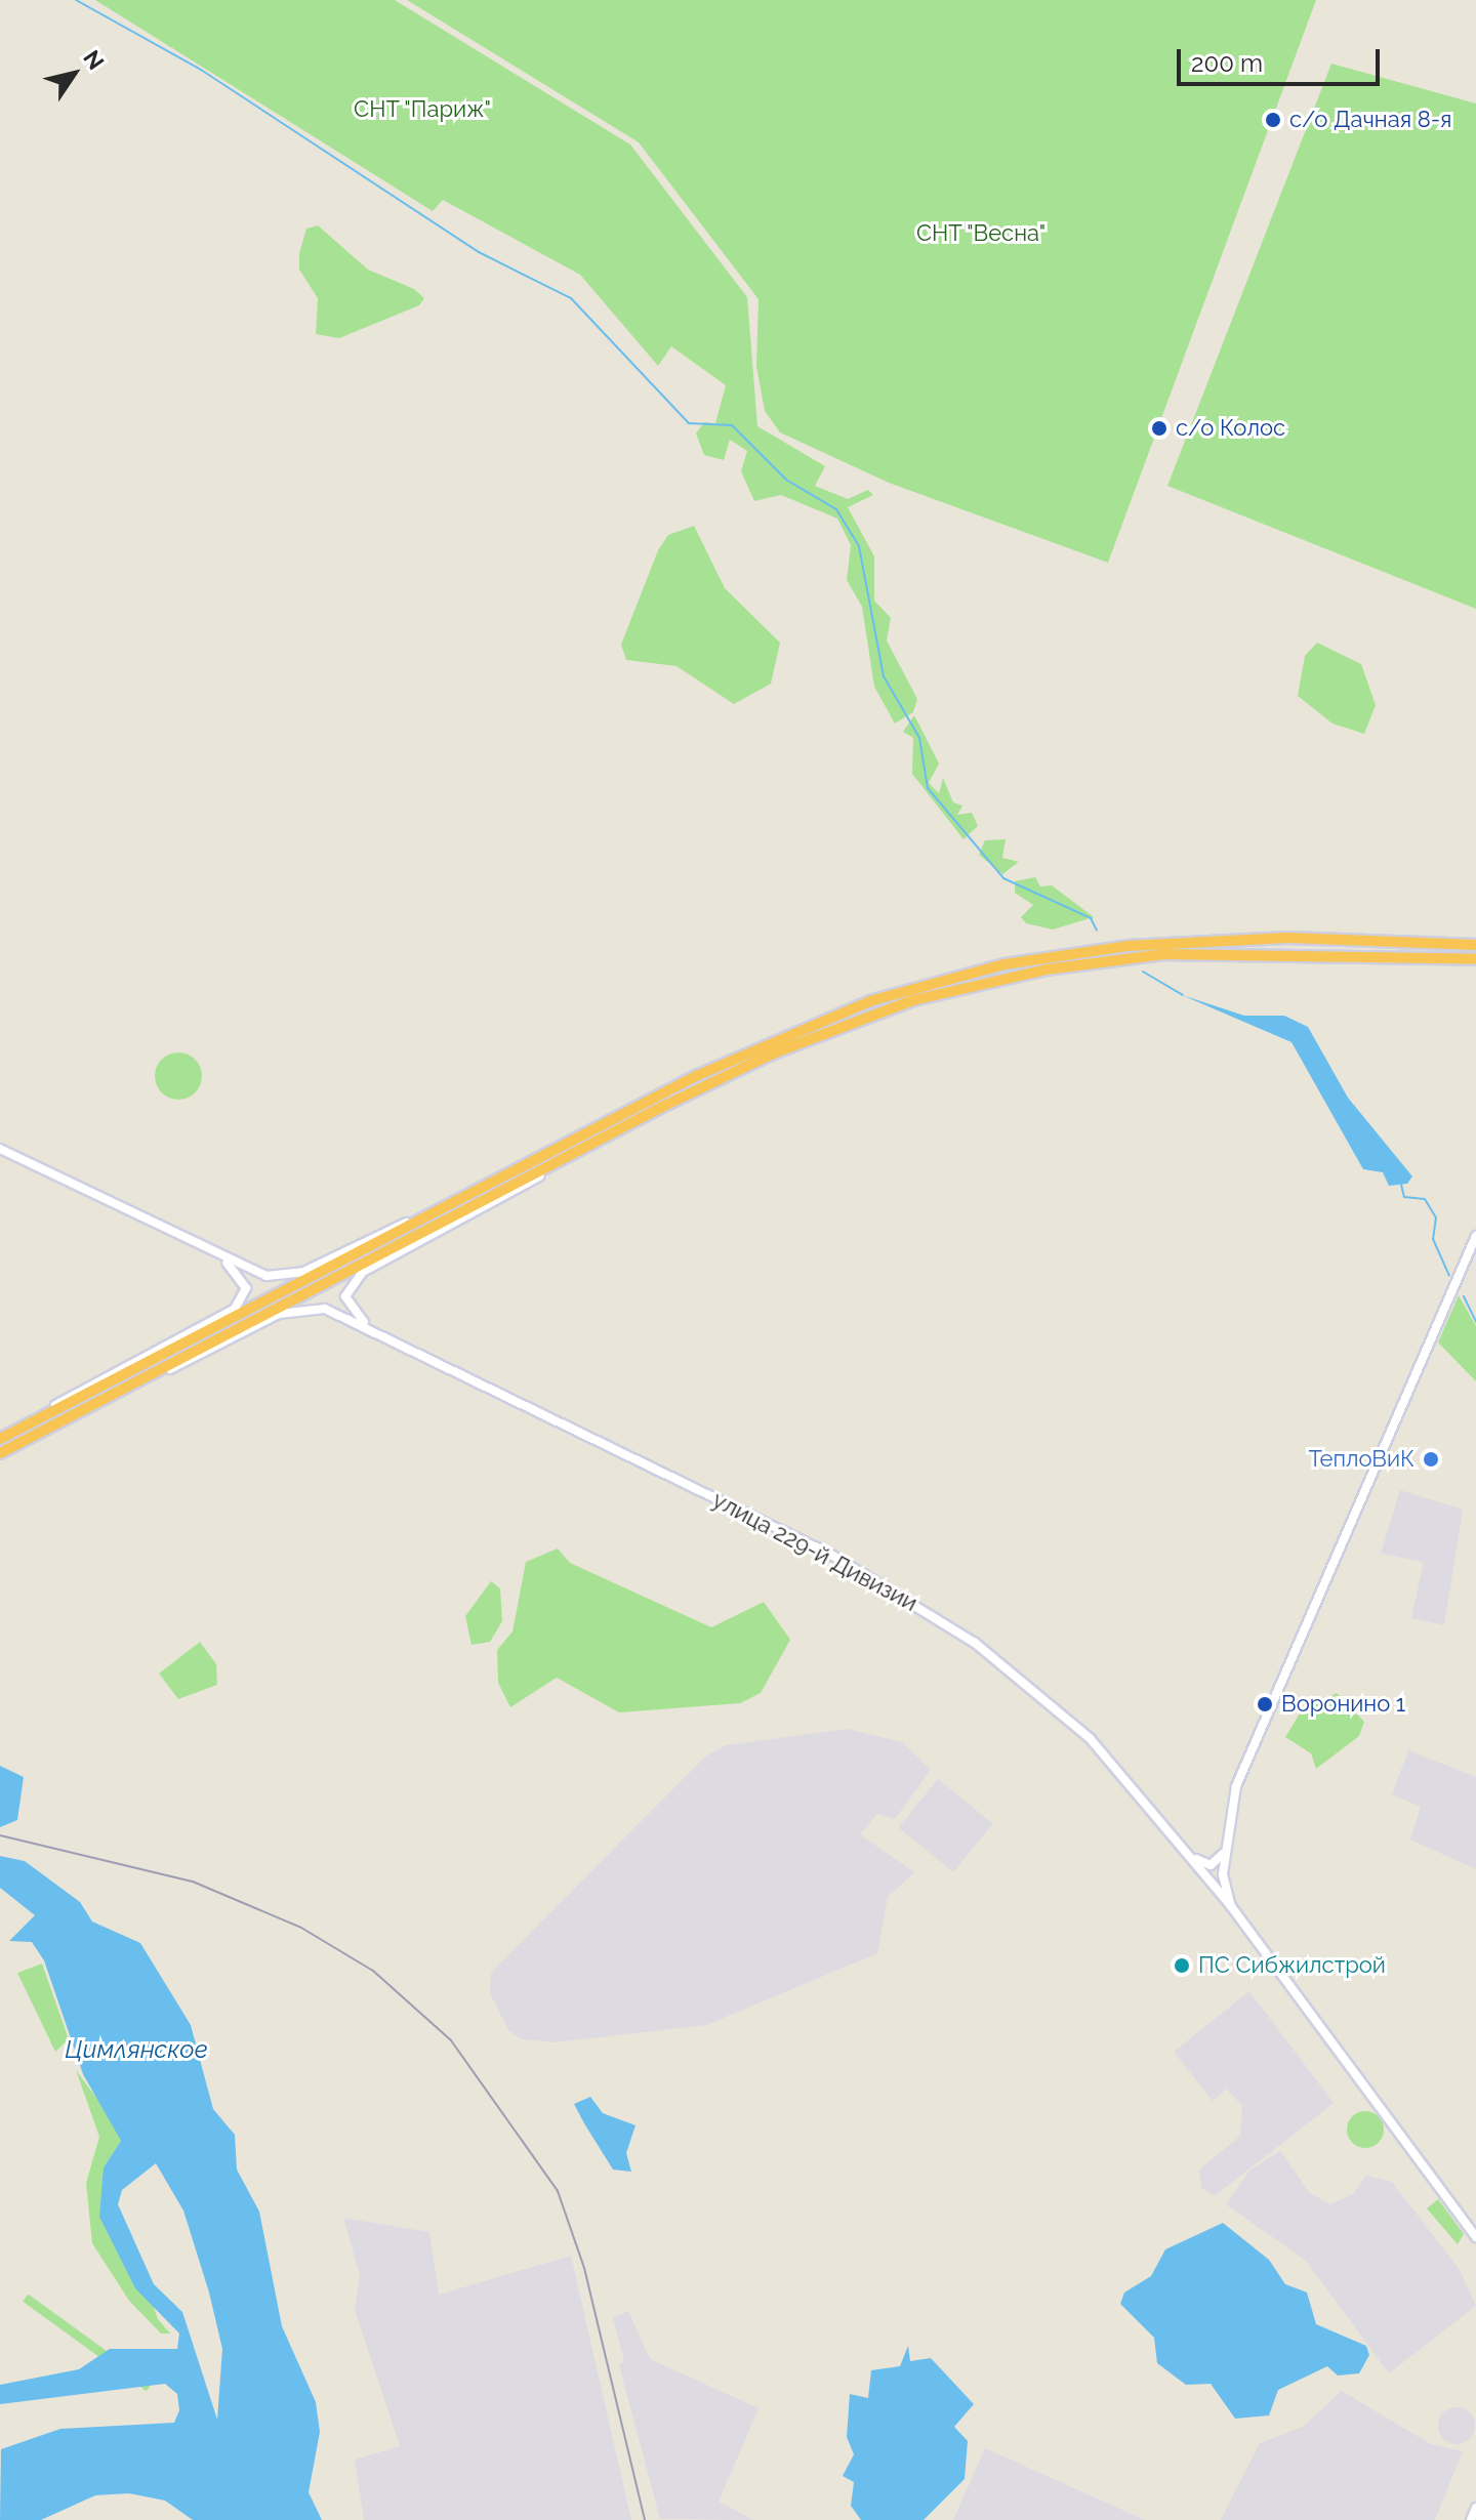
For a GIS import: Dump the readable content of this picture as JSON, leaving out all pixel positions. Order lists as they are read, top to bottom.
{
  "streets": {
    "street": ["улица 229-й Дивизии"]
  },
  "water": ["Цимлянское"],
  "parks": ["СНТ \"Париж\"", "СНТ \"Весна\""],
  "places": [
    "с/о Дачная 8-я",
    "с/о Колос",
    "ТеплоВиК",
    "Воронино 1",
    "ПС Сибжилстрой"
  ],
  "scale_bar": "200 m",
  "north": "top right"
}
